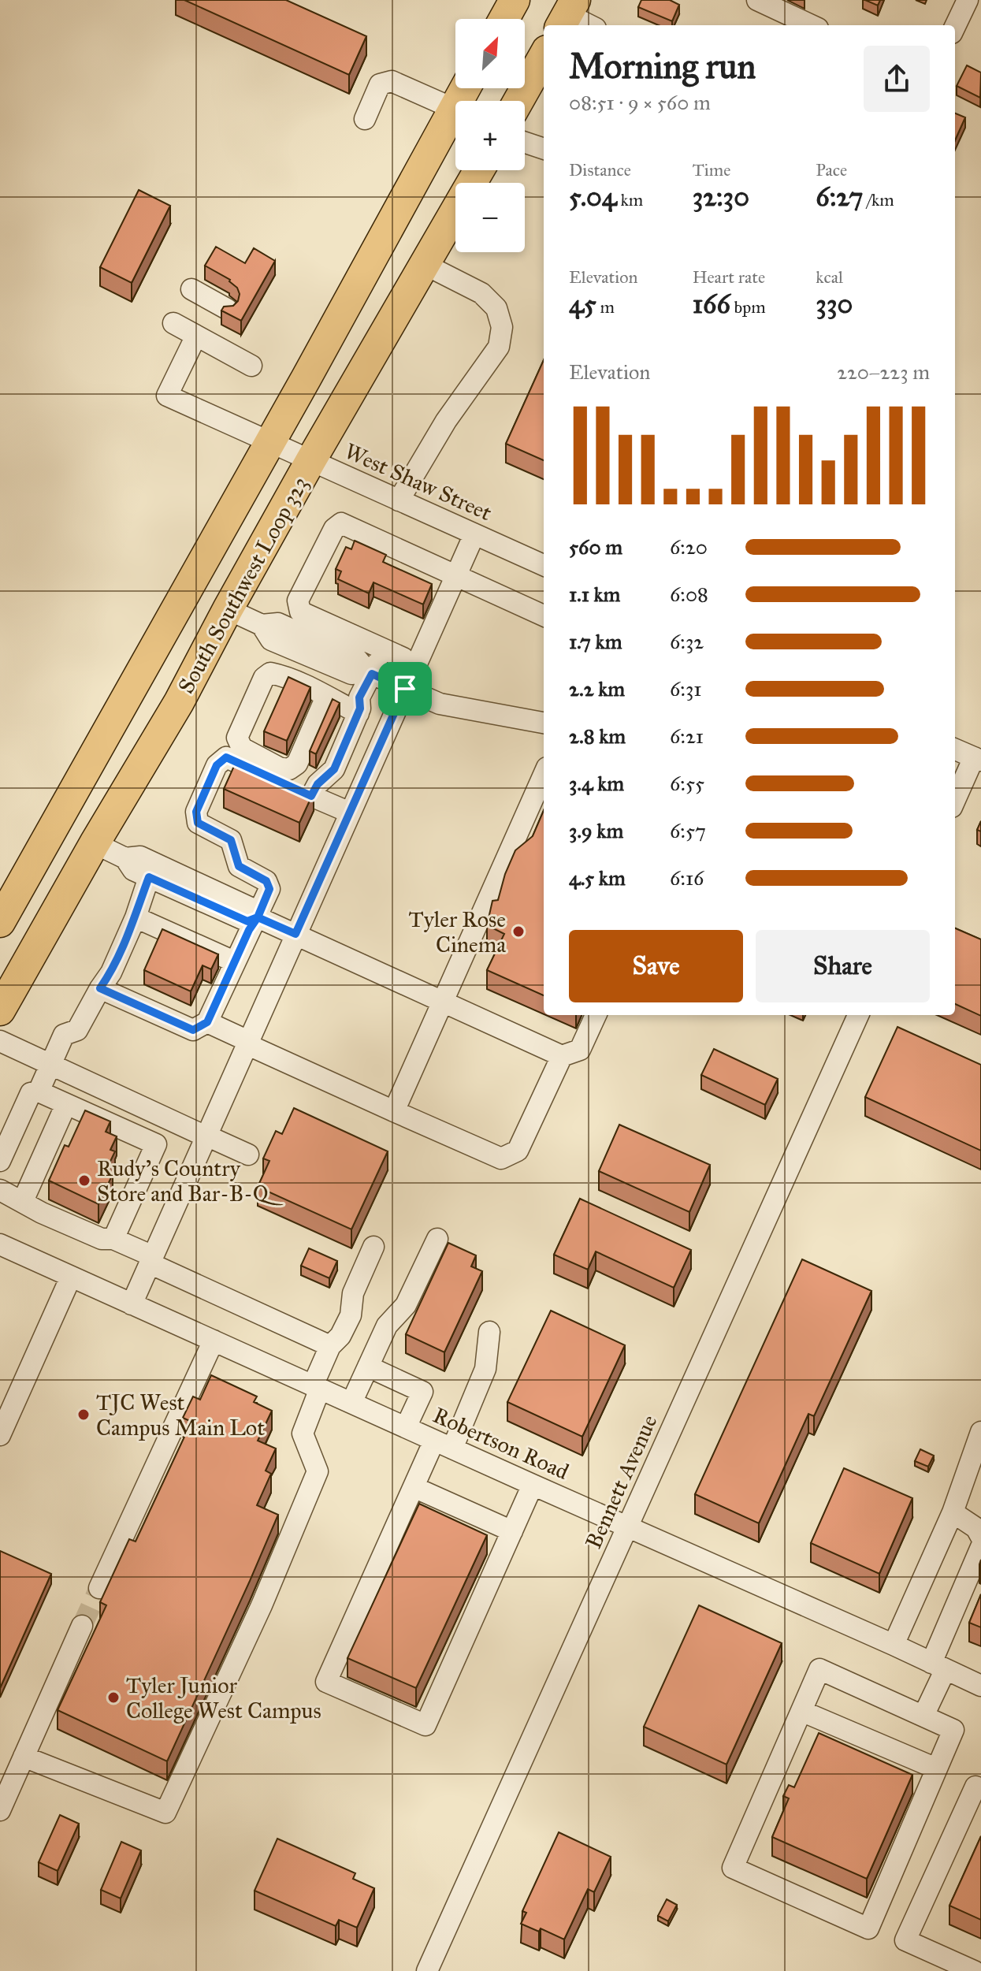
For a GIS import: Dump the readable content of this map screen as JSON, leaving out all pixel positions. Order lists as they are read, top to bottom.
{
  "streets": {
    "highway": ["South Southwest Loop 323"],
    "street": ["West Shaw Street", "Robertson Road", "Bennett Avenue"]
  },
  "crossings": [
    ["West Shaw Street", "South Southwest Loop 323"],
    ["Robertson Road", "Bennett Avenue"]
  ],
  "places": [
    "Tyler Rose Cinema",
    "Rudy's Country Store and Bar-B-Q",
    "TJC West Campus Main Lot",
    "Tyler Junior College West Campus"
  ],
  "north": "top right",
  "page": {
    "map_buttons": ["+", "−"],
    "heading": ["Morning run", "08:51 · 9 × 560 m"],
    "stats": [
      ["Distance", "5.04 km"],
      ["Time", "32:30"],
      ["Pace", "6:27 /km"],
      ["Elevation", "45 m"],
      ["Heart rate", "166 bpm"],
      ["kcal", "330"]
    ],
    "chart": ["Elevation", "220–223 m"],
    "list": [
      {
        "name": "560 m",
        "note": "6:20"
      },
      {
        "name": "1.1 km",
        "note": "6:08"
      },
      {
        "name": "1.7 km",
        "note": "6:32"
      },
      {
        "name": "2.2 km",
        "note": "6:31"
      },
      {
        "name": "2.8 km",
        "note": "6:21"
      },
      {
        "name": "3.4 km",
        "note": "6:55"
      },
      {
        "name": "3.9 km",
        "note": "6:57"
      },
      {
        "name": "4.5 km",
        "note": "6:16"
      }
    ],
    "buttons": ["Save", "Share"]
  }
}
